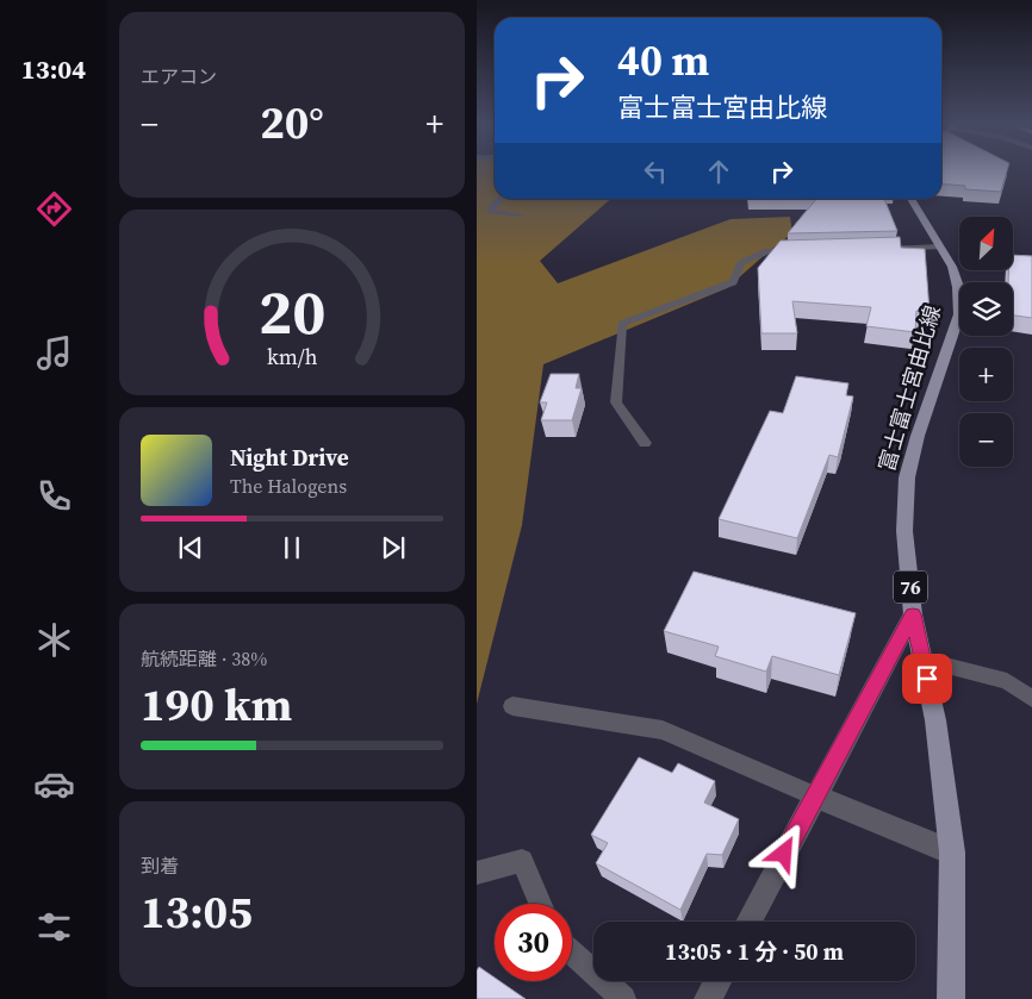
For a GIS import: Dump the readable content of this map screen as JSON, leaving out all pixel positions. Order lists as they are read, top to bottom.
{
  "streets": {
    "main road": ["富士富士宮由比線", "76"]
  },
  "north": "top right",
  "page": {
    "tabs": "13:04",
    "tile": [
      "エアコン",
      ["航続距離 · 38%", "190 km"],
      ["到着", "13:05"]
    ],
    "turn": ["40 m", "富士富士宮由比線"],
    "heat": ["−", "20°", "+"],
    "map_buttons": ["+", "−"],
    "song": ["Night Drive", "The Halogens"],
    "limit": "30",
    "trip": "13:05 · 1 分 · 50 m",
    "gauge": ["20", "km/h"]
  }
}
